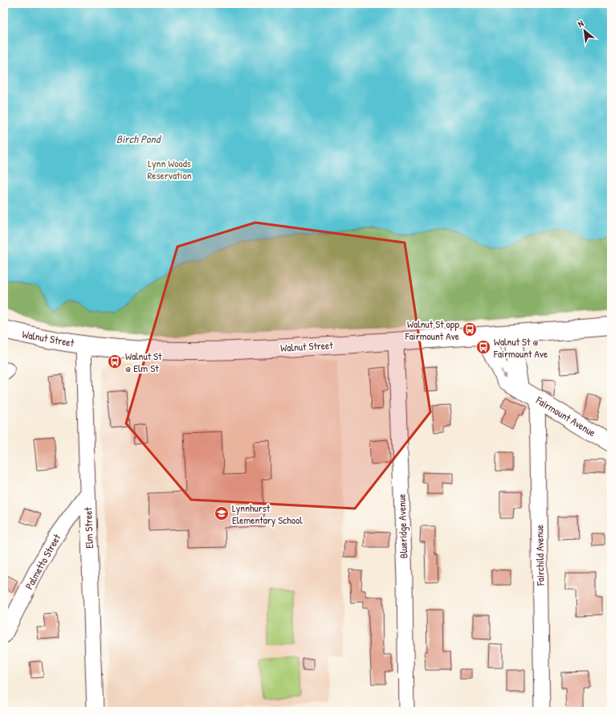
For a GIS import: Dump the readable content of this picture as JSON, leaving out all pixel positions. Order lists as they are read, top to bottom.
{
  "streets": {
    "main road": ["Walnut Street", "Fairmount Avenue"],
    "street": [
      "Blueridge Avenue",
      "Elm Street",
      "Fairchild Avenue",
      "Palmetto Street"
    ]
  },
  "crossings": [
    ["Walnut Street", "Fairmount Avenue"],
    ["Walnut Street", "Blueridge Avenue"],
    ["Walnut Street", "Elm Street"],
    ["Fairmount Avenue", "Fairchild Avenue"],
    ["Elm Street", "Palmetto Street"]
  ],
  "one_way": ["Fairmount Avenue"],
  "water": ["Birch Pond"],
  "parks": ["Lynn Woods Reservation"],
  "places": {
    "bus stop": ["Walnut St opp Fairmount Ave", "Walnut St @ Fairmount Ave", "Walnut St @ Elm St"],
    "school or university": ["Lynnhurst Elementary School"]
  },
  "north": "top left"
}
